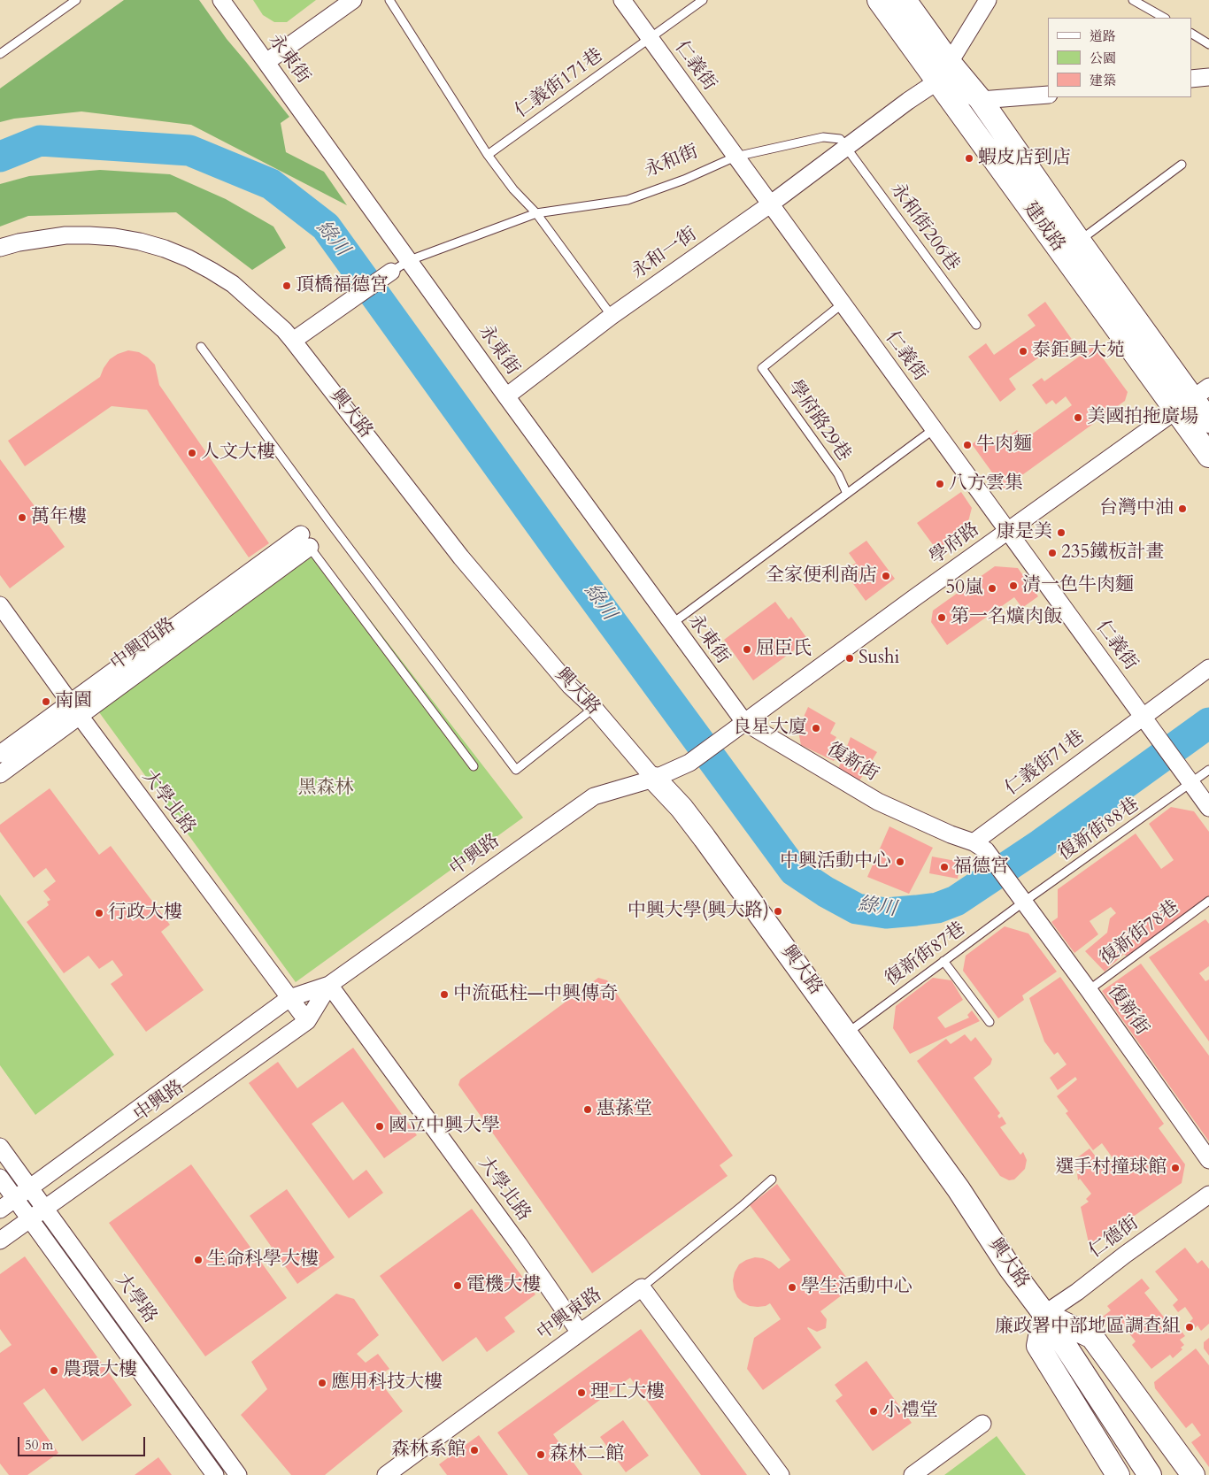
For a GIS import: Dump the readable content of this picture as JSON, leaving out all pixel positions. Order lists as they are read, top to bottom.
{
  "streets": {
    "street": [
      "永東街",
      "仁義街",
      "建成路",
      "永和一街",
      "興大路",
      "學府路",
      "中興西路",
      "復新街",
      "仁義街71巷",
      "大學北路",
      "中興路",
      "仁德街",
      "大學路",
      "中興東路"
    ],
    "lane": [
      "仁義街171巷",
      "永和街",
      "永和街206巷",
      "學府路29巷",
      "復新街88巷",
      "復新街78巷",
      "復新街87巷"
    ]
  },
  "crossings": [
    ["永東街", "永和街"],
    ["永東街", "永和一街"],
    ["永東街", "學府路"],
    ["永東街", "復新街"],
    ["仁義街", "仁義街171巷"],
    ["仁義街", "永和街"],
    ["仁義街", "永和一街"],
    ["仁義街", "學府路29巷"],
    ["仁義街", "學府路"],
    ["仁義街", "仁義街71巷"],
    ["仁義街", "復新街88巷"],
    ["永和街", "永和街206巷"],
    ["永和街", "永和一街"],
    ["永和街206巷", "永和一街"],
    ["建成路", "學府路"],
    ["興大路", "學府路"],
    ["興大路", "中興路"],
    ["興大路", "復新街87巷"],
    ["興大路", "仁德街"],
    ["學府路", "復新街"],
    ["學府路", "中興路"],
    ["中興西路", "大學北路"],
    ["復新街", "仁義街71巷"],
    ["復新街", "復新街88巷"],
    ["復新街", "復新街78巷"],
    ["復新街", "復新街87巷"],
    ["大學北路", "中興路"],
    ["大學北路", "中興東路"],
    ["復新街88巷", "復新街87巷"],
    ["中興路", "大學路"]
  ],
  "water": ["綠川"],
  "parks": ["黑森林"],
  "places": [
    "蝦皮店到店",
    "頂橋福德宮",
    "泰鉅興大苑",
    "美國拍拖廣場",
    "牛肉麵",
    "人文大樓",
    "八方雲集",
    "台灣中油",
    "萬年樓",
    "康是美",
    "235鐵板計畫",
    "全家便利商店",
    "清一色牛肉麵",
    "50嵐",
    "第一名爌肉飯",
    "屈臣氏",
    "Sushi",
    "南園",
    "良星大廈",
    "中興活動中心",
    "福德宮",
    "中興大學(興大路)",
    "行政大樓",
    "中流砥柱—中興傳奇",
    "惠蓀堂",
    "國立中興大學",
    "選手村撞球館",
    "生命科學大樓",
    "電機大樓",
    "學生活動中心",
    "廉政署中部地區調查組",
    "農環大樓",
    "應用科技大樓",
    "理工大樓",
    "小禮堂",
    "森林系館",
    "森林二館"
  ],
  "legend": ["道路", "公園", "建築"],
  "scale_bar": "50 m"
}
